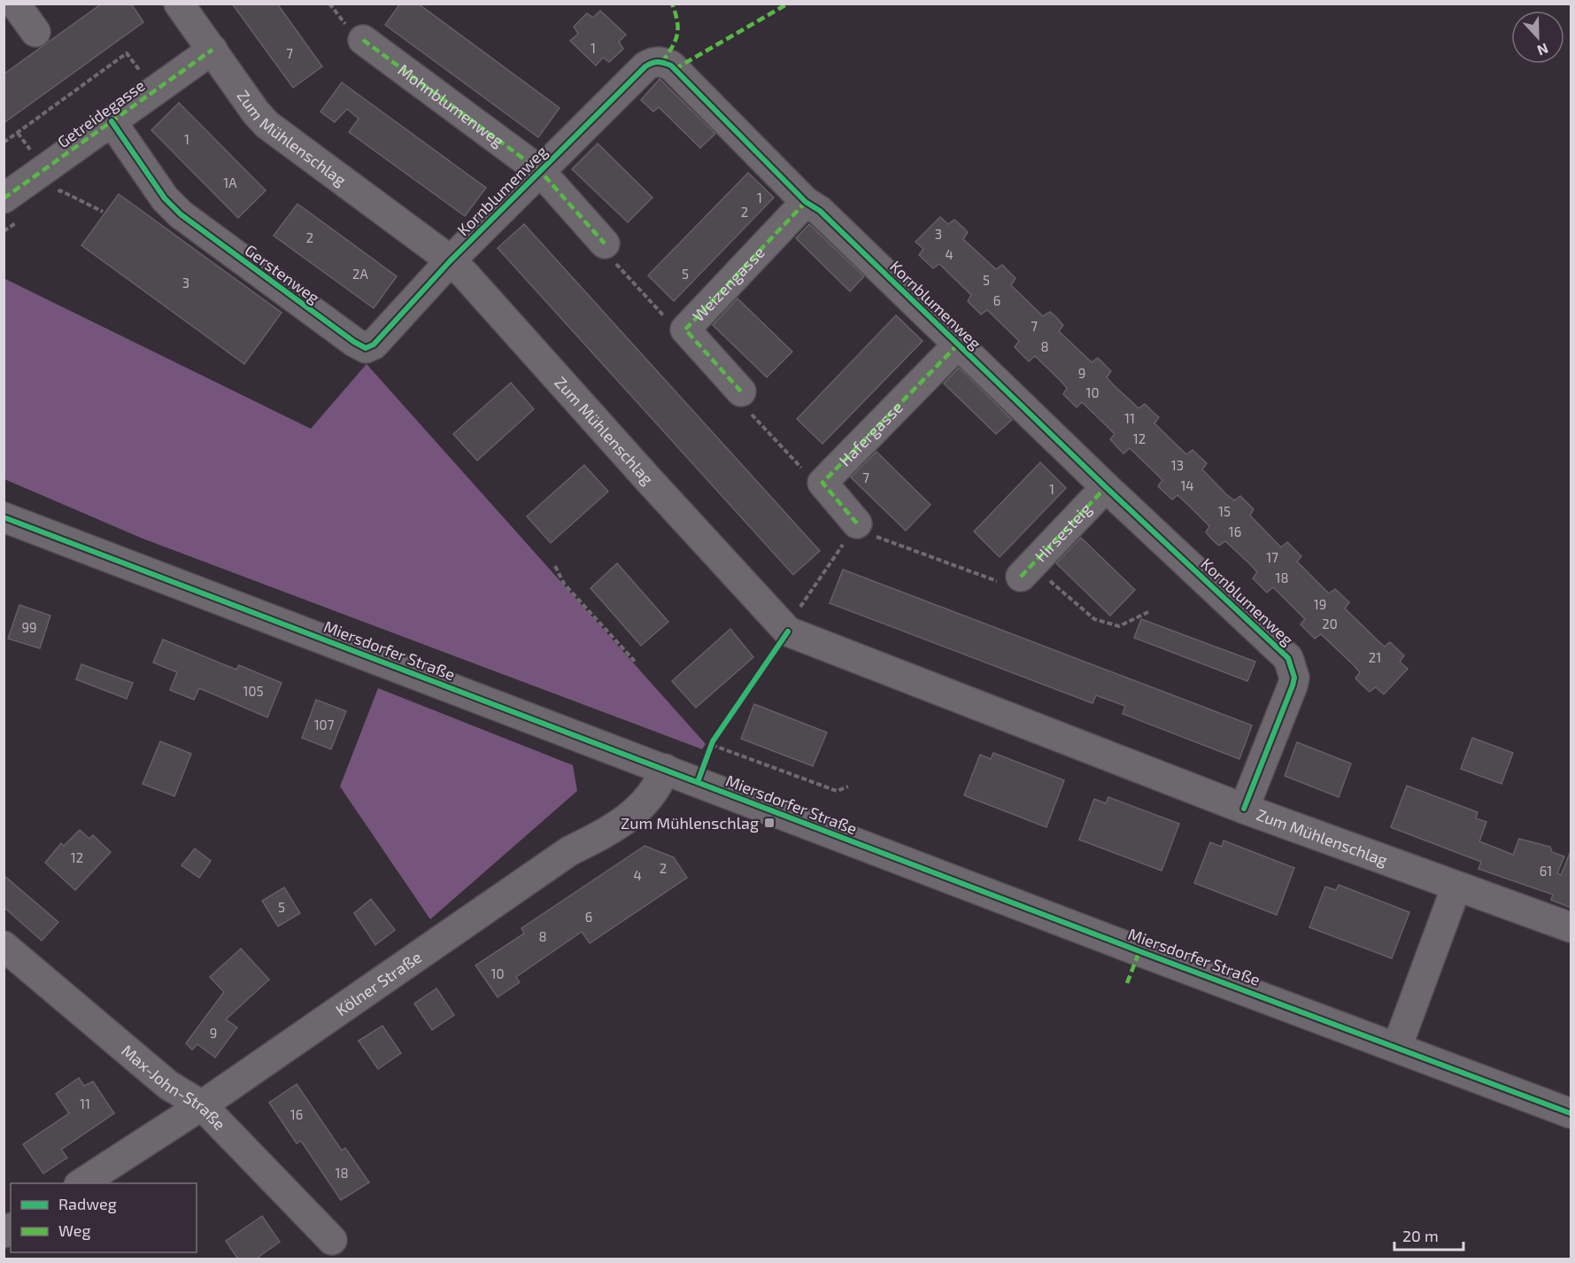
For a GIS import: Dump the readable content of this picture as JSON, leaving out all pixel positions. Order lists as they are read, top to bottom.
{
  "streets": {
    "street": [
      "Mohnblumenweg",
      "Getreidegasse",
      "Zum Mühlenschlag",
      "Kornblumenweg",
      "Gerstenweg",
      "Weizengasse",
      "Hafergasse",
      "Hirsesteig",
      "Miersdorfer Straße",
      "Kölner Straße",
      "Max-John-Straße"
    ]
  },
  "crossings": [
    ["Mohnblumenweg", "Kornblumenweg"],
    ["Getreidegasse", "Zum Mühlenschlag"],
    ["Getreidegasse", "Gerstenweg"],
    ["Zum Mühlenschlag", "Kornblumenweg"],
    ["Zum Mühlenschlag", "Gerstenweg"],
    ["Kornblumenweg", "Gerstenweg"],
    ["Kornblumenweg", "Weizengasse"],
    ["Kornblumenweg", "Hafergasse"],
    ["Kornblumenweg", "Hirsesteig"],
    ["Miersdorfer Straße", "Kölner Straße"],
    ["Kölner Straße", "Max-John-Straße"]
  ],
  "places": {
    "transit": ["Zum Mühlenschlag"]
  },
  "house_numbers": [
    "1",
    "7",
    "1",
    "1A",
    "1",
    "2",
    "3",
    "2",
    "4",
    "2A",
    "5",
    "5",
    "3",
    "6",
    "7",
    "8",
    "9",
    "10",
    "11",
    "12",
    "13",
    "7",
    "14",
    "1",
    "15",
    "16",
    "17",
    "18",
    "19",
    "20",
    "99",
    "21",
    "105",
    "107",
    "12",
    "2",
    "61",
    "4",
    "5",
    "6",
    "8",
    "10",
    "9",
    "11",
    "16",
    "18"
  ],
  "legend": ["Radweg", "Weg"],
  "scale_bar": "20 m",
  "north": "bottom"
}
